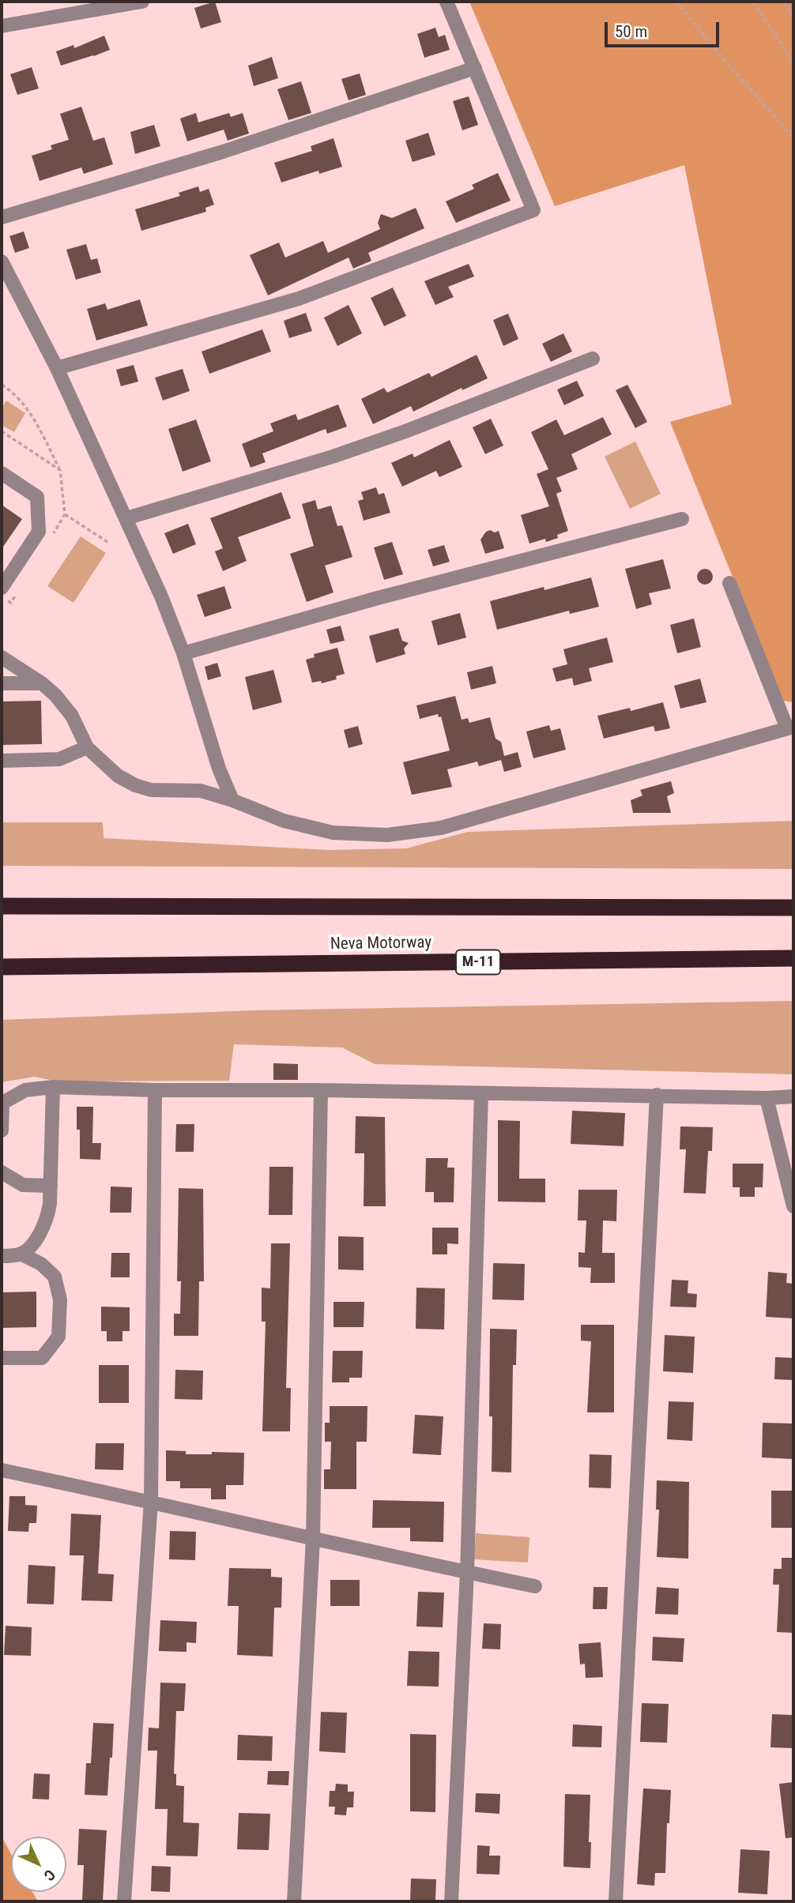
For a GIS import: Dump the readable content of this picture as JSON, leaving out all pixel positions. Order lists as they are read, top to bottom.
{
  "streets": {
    "highway": ["Neva Motorway", "М-11"]
  },
  "scale_bar": "50 m",
  "north": "bottom right"
}
